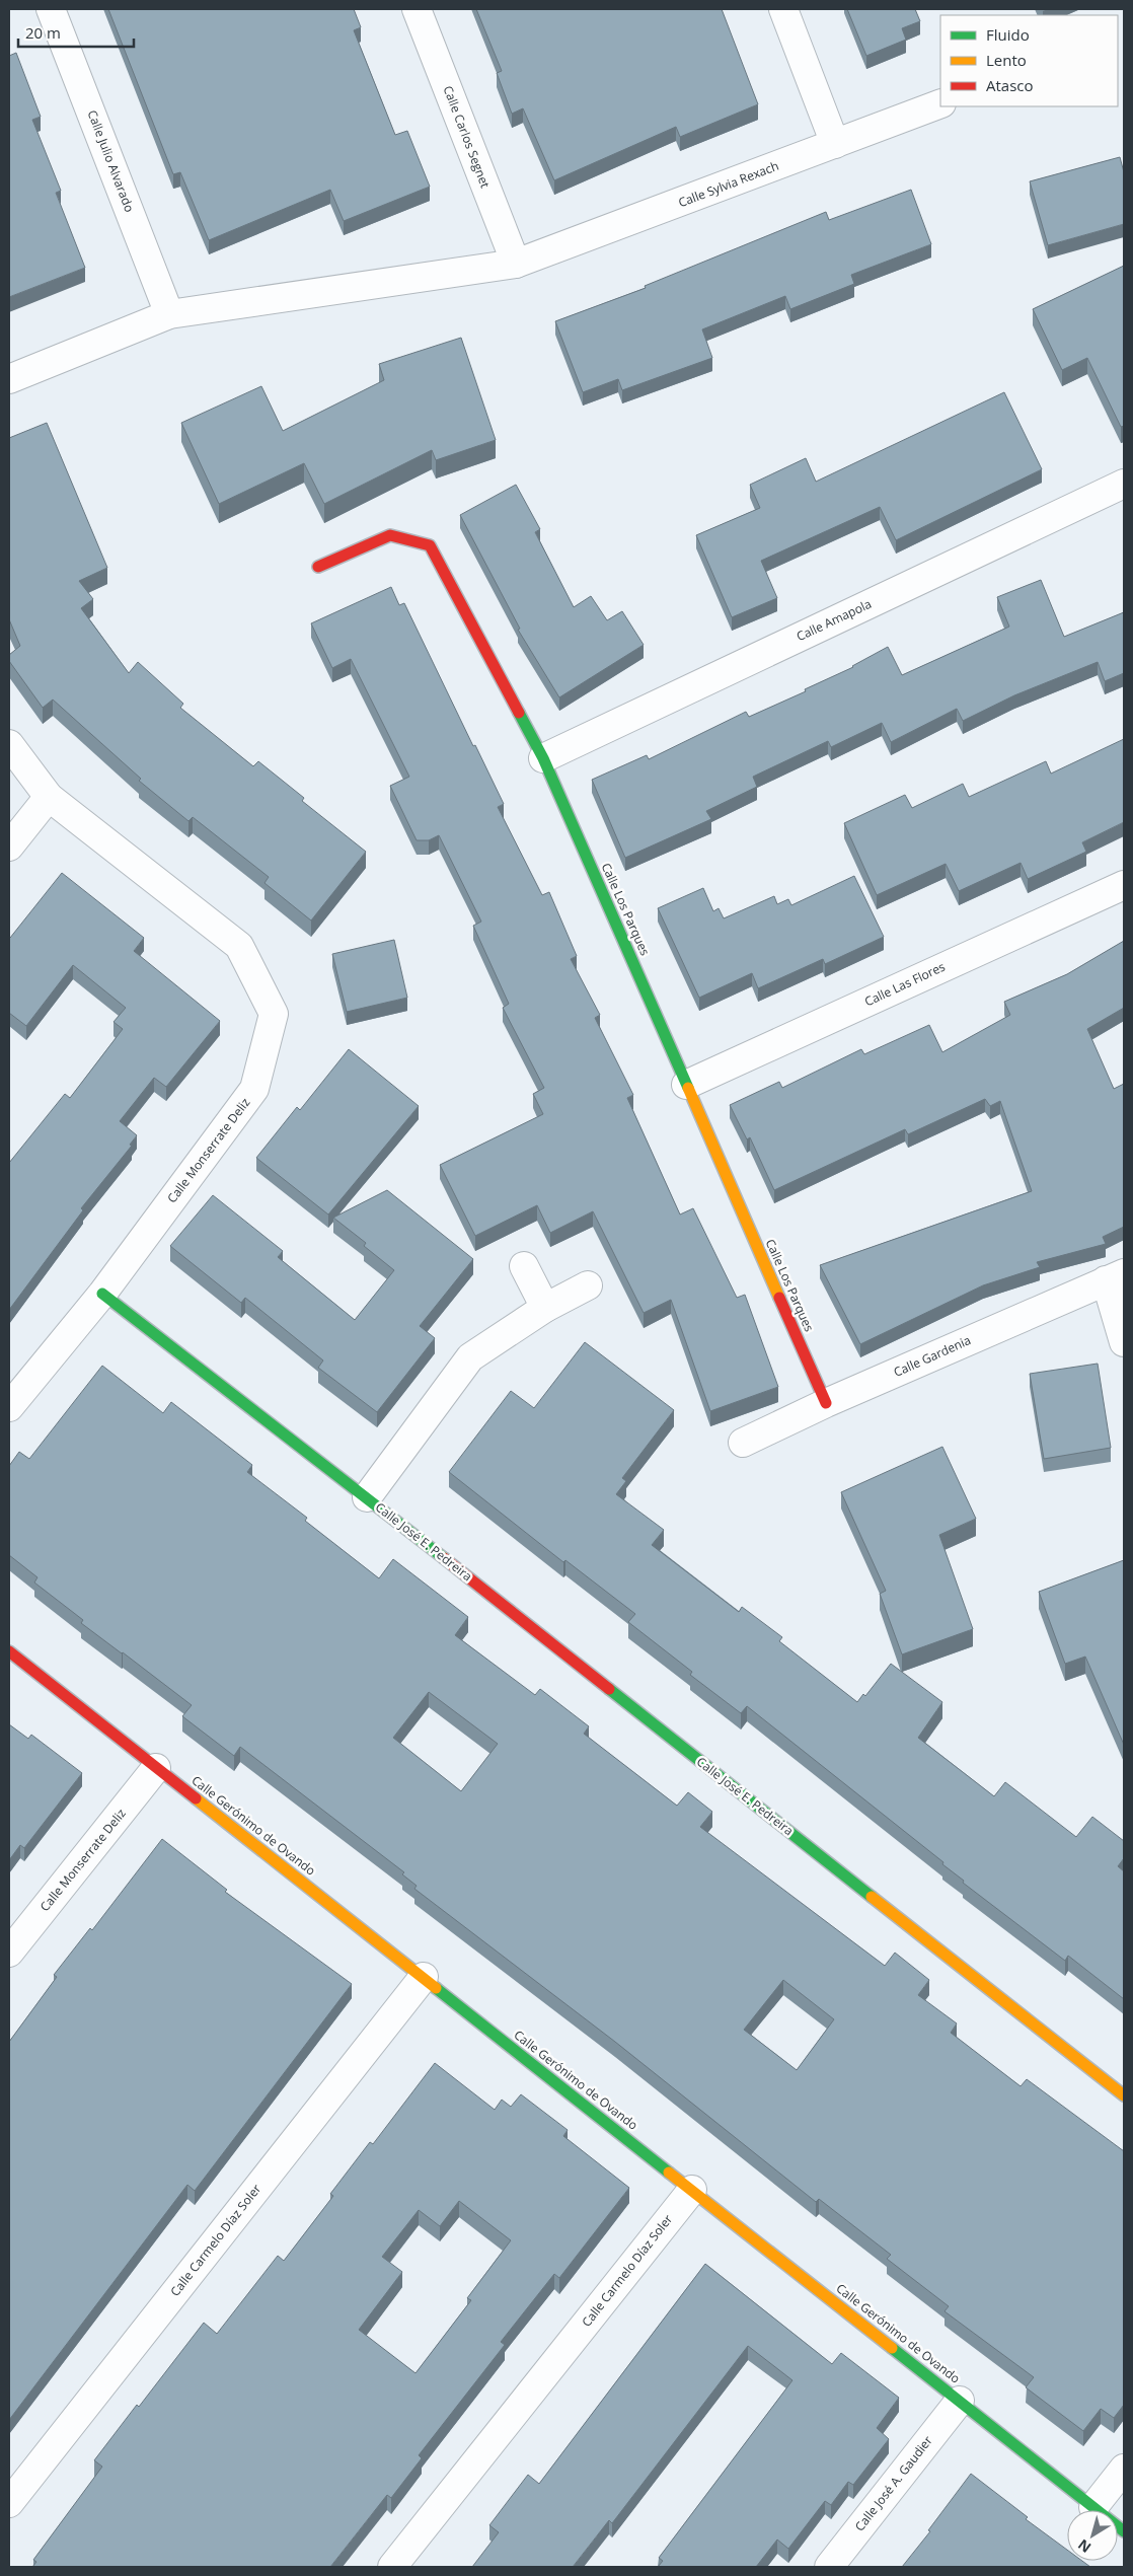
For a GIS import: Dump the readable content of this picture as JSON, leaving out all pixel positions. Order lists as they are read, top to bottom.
{
  "streets": {
    "street": [
      "Calle Carlos Segnet",
      "Calle Julio Alvarado",
      "Calle Sylvia Rexach",
      "Calle Amapola",
      "Calle Los Parques",
      "Calle Las Flores",
      "Calle Monserrate Deliz",
      "Calle Gardenia",
      "Calle José E. Pedreira",
      "Calle Gerónimo de Ovando",
      "Calle Carmelo Díaz Soler",
      "Calle José A. Gaudier"
    ]
  },
  "crossings": [
    ["Calle Carlos Segnet", "Calle Sylvia Rexach"],
    ["Calle Julio Alvarado", "Calle Sylvia Rexach"],
    ["Calle Amapola", "Calle Los Parques"],
    ["Calle Los Parques", "Calle Las Flores"],
    ["Calle Los Parques", "Calle Gardenia"],
    ["Calle Monserrate Deliz", "Calle José E. Pedreira"],
    ["Calle Monserrate Deliz", "Calle Gerónimo de Ovando"],
    ["Calle Gerónimo de Ovando", "Calle Carmelo Díaz Soler"],
    ["Calle Gerónimo de Ovando", "Calle José A. Gaudier"]
  ],
  "legend": ["Fluido", "Lento", "Atasco"],
  "scale_bar": "20 m",
  "north": "bottom left"
}
